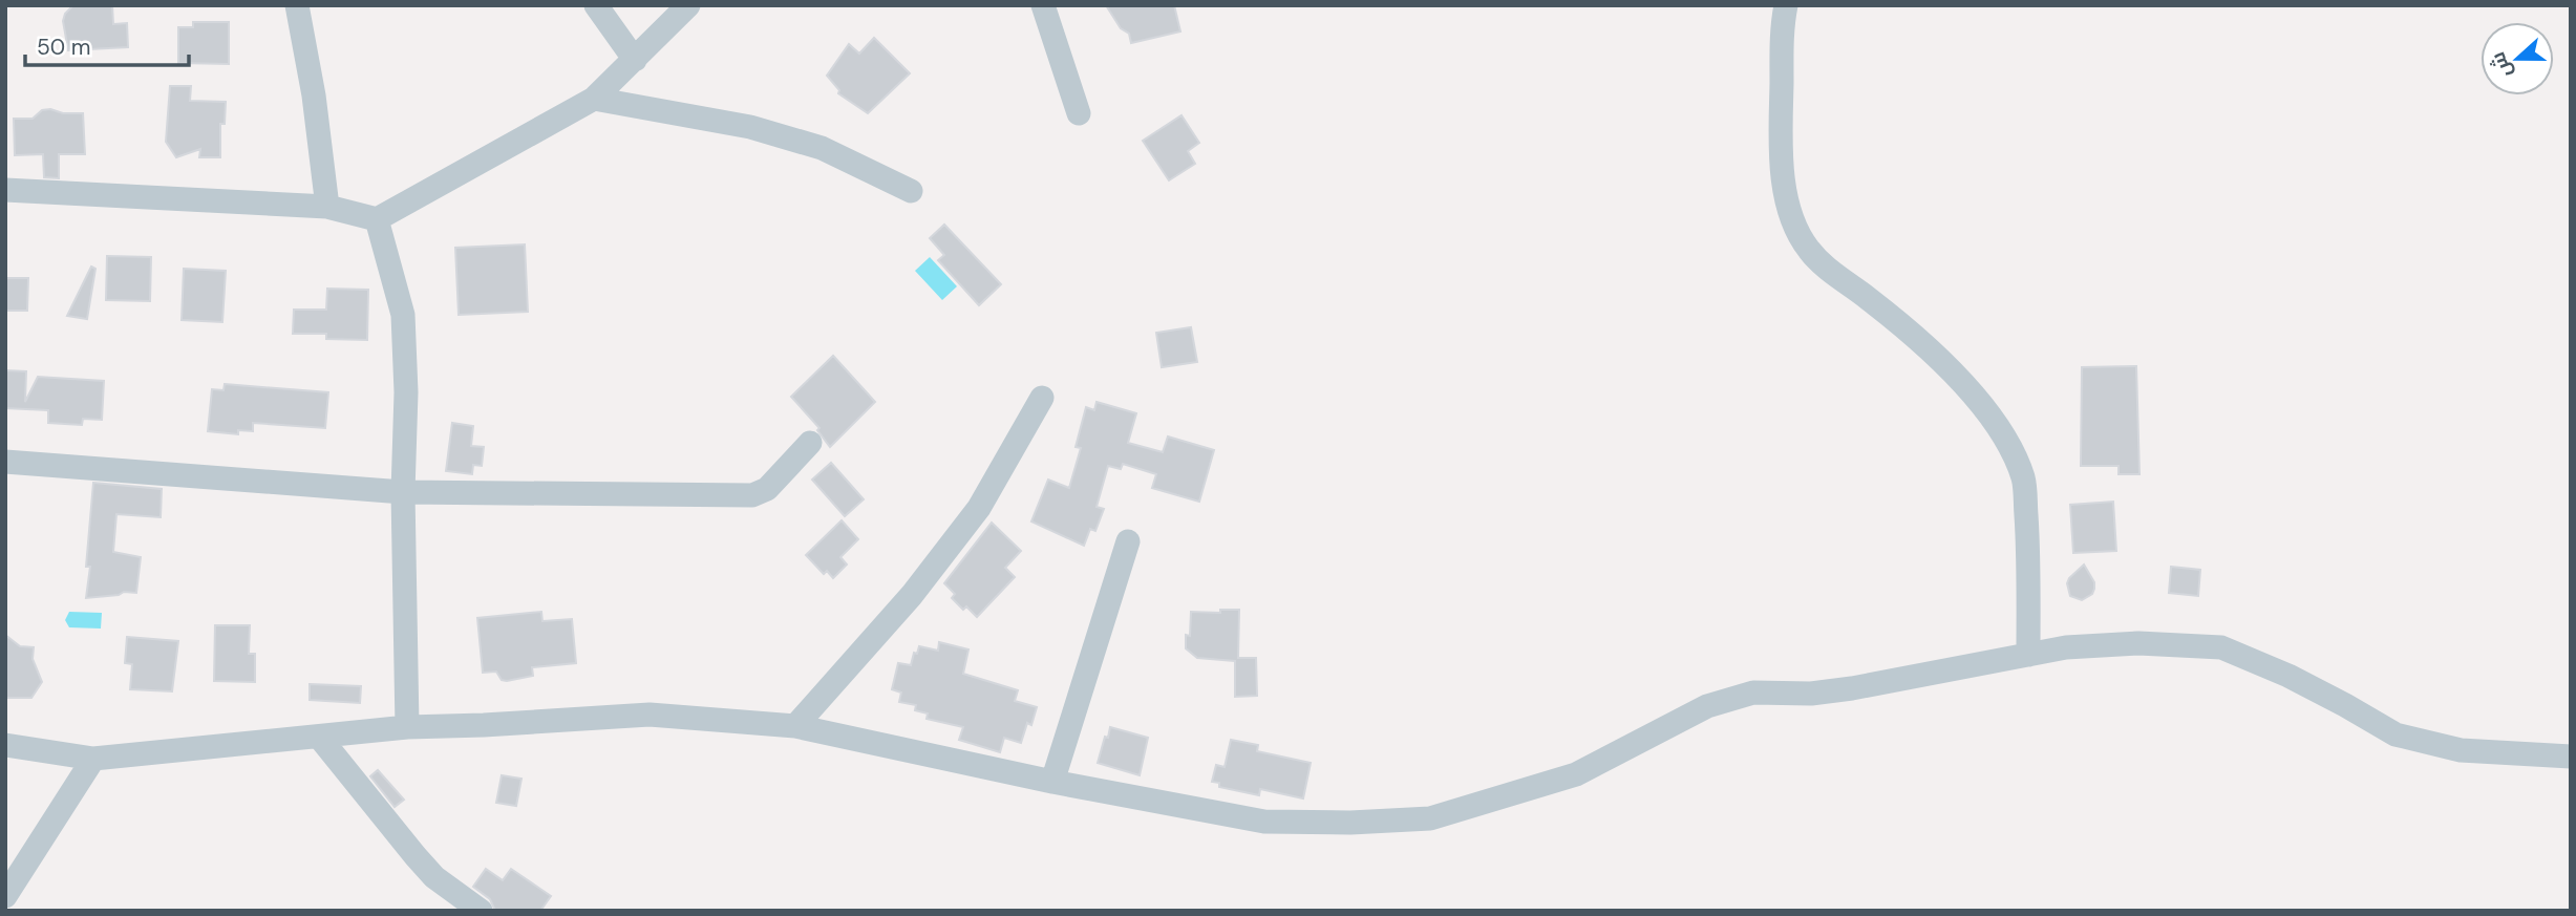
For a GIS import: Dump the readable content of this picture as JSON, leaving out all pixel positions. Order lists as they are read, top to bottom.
{
  "scale_bar": "50 m",
  "north": "left"
}
